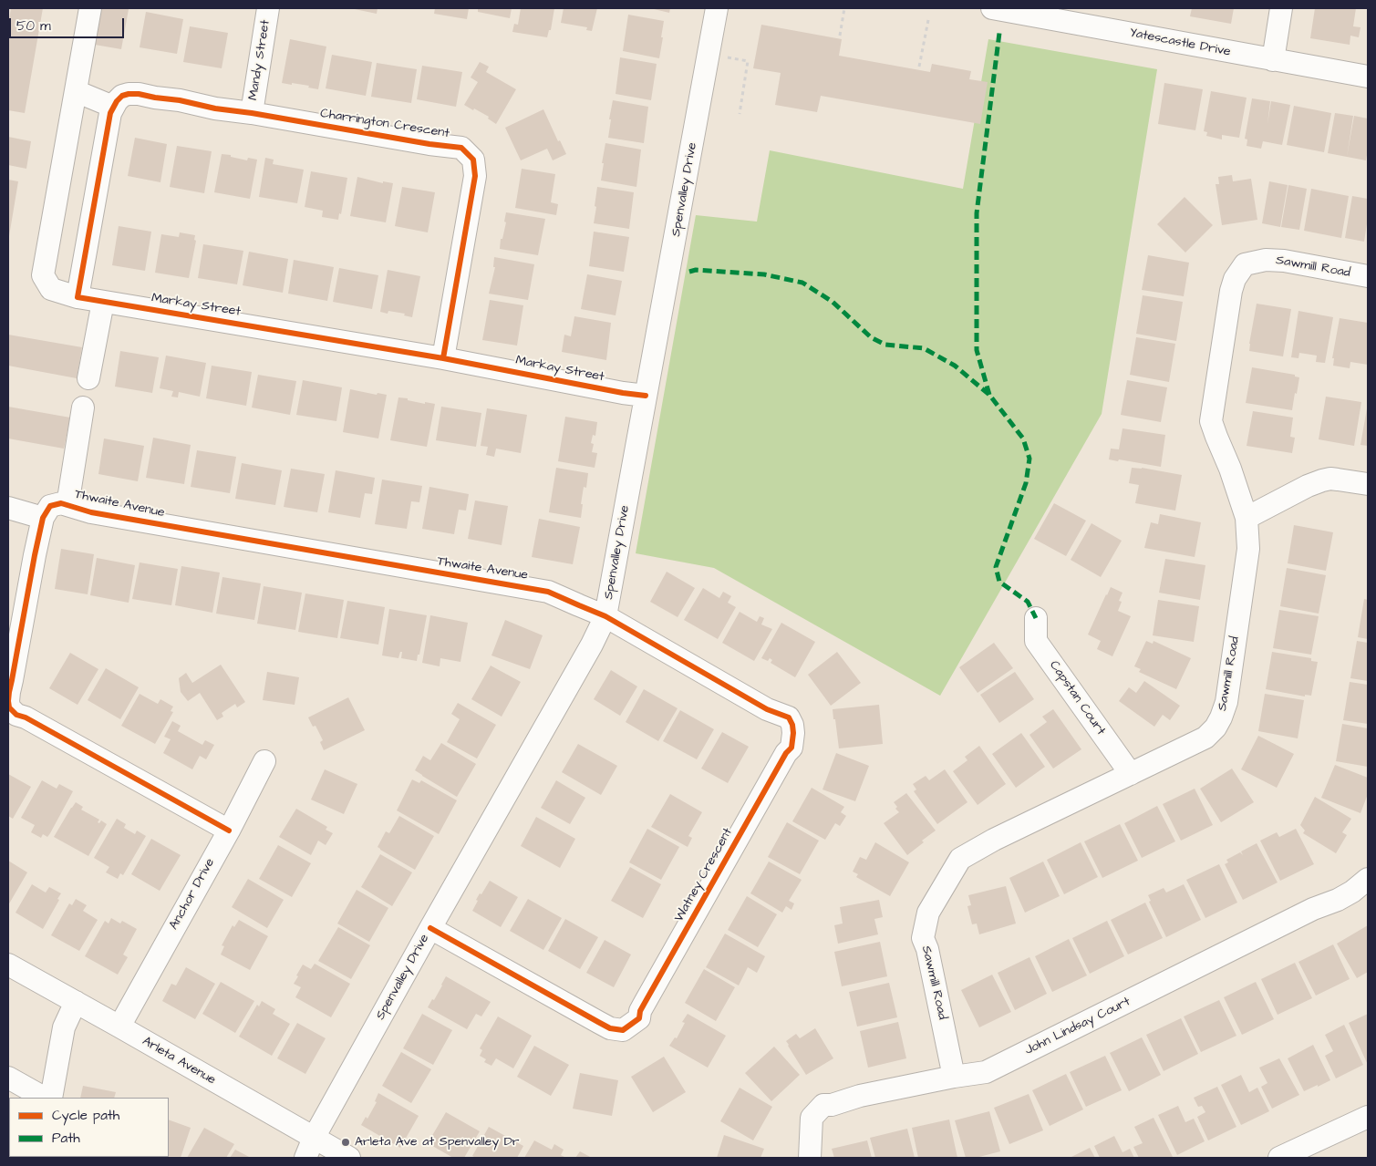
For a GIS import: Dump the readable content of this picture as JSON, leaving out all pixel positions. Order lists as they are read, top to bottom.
{
  "streets": {
    "street": [
      "Yatescastle Drive",
      "Mandy Street",
      "Charrington Crescent",
      "Spenvalley Drive",
      "Sawmill Road",
      "Markay Street",
      "Thwaite Avenue",
      "Capstan Court",
      "Watney Crescent",
      "Anchor Drive",
      "John Lindsay Court",
      "Arleta Avenue"
    ]
  },
  "crossings": [
    ["Mandy Street", "Charrington Crescent"],
    ["Charrington Crescent", "Markay Street"],
    ["Spenvalley Drive", "Markay Street"],
    ["Spenvalley Drive", "Thwaite Avenue"],
    ["Spenvalley Drive", "Watney Crescent"],
    ["Spenvalley Drive", "Arleta Avenue"],
    ["Sawmill Road", "Capstan Court"],
    ["Sawmill Road", "John Lindsay Court"],
    ["Thwaite Avenue", "Watney Crescent"],
    ["Anchor Drive", "Arleta Avenue"]
  ],
  "places": ["Arleta Ave at Spenvalley Dr"],
  "legend": ["Cycle path", "Path"],
  "scale_bar": "50 m"
}
